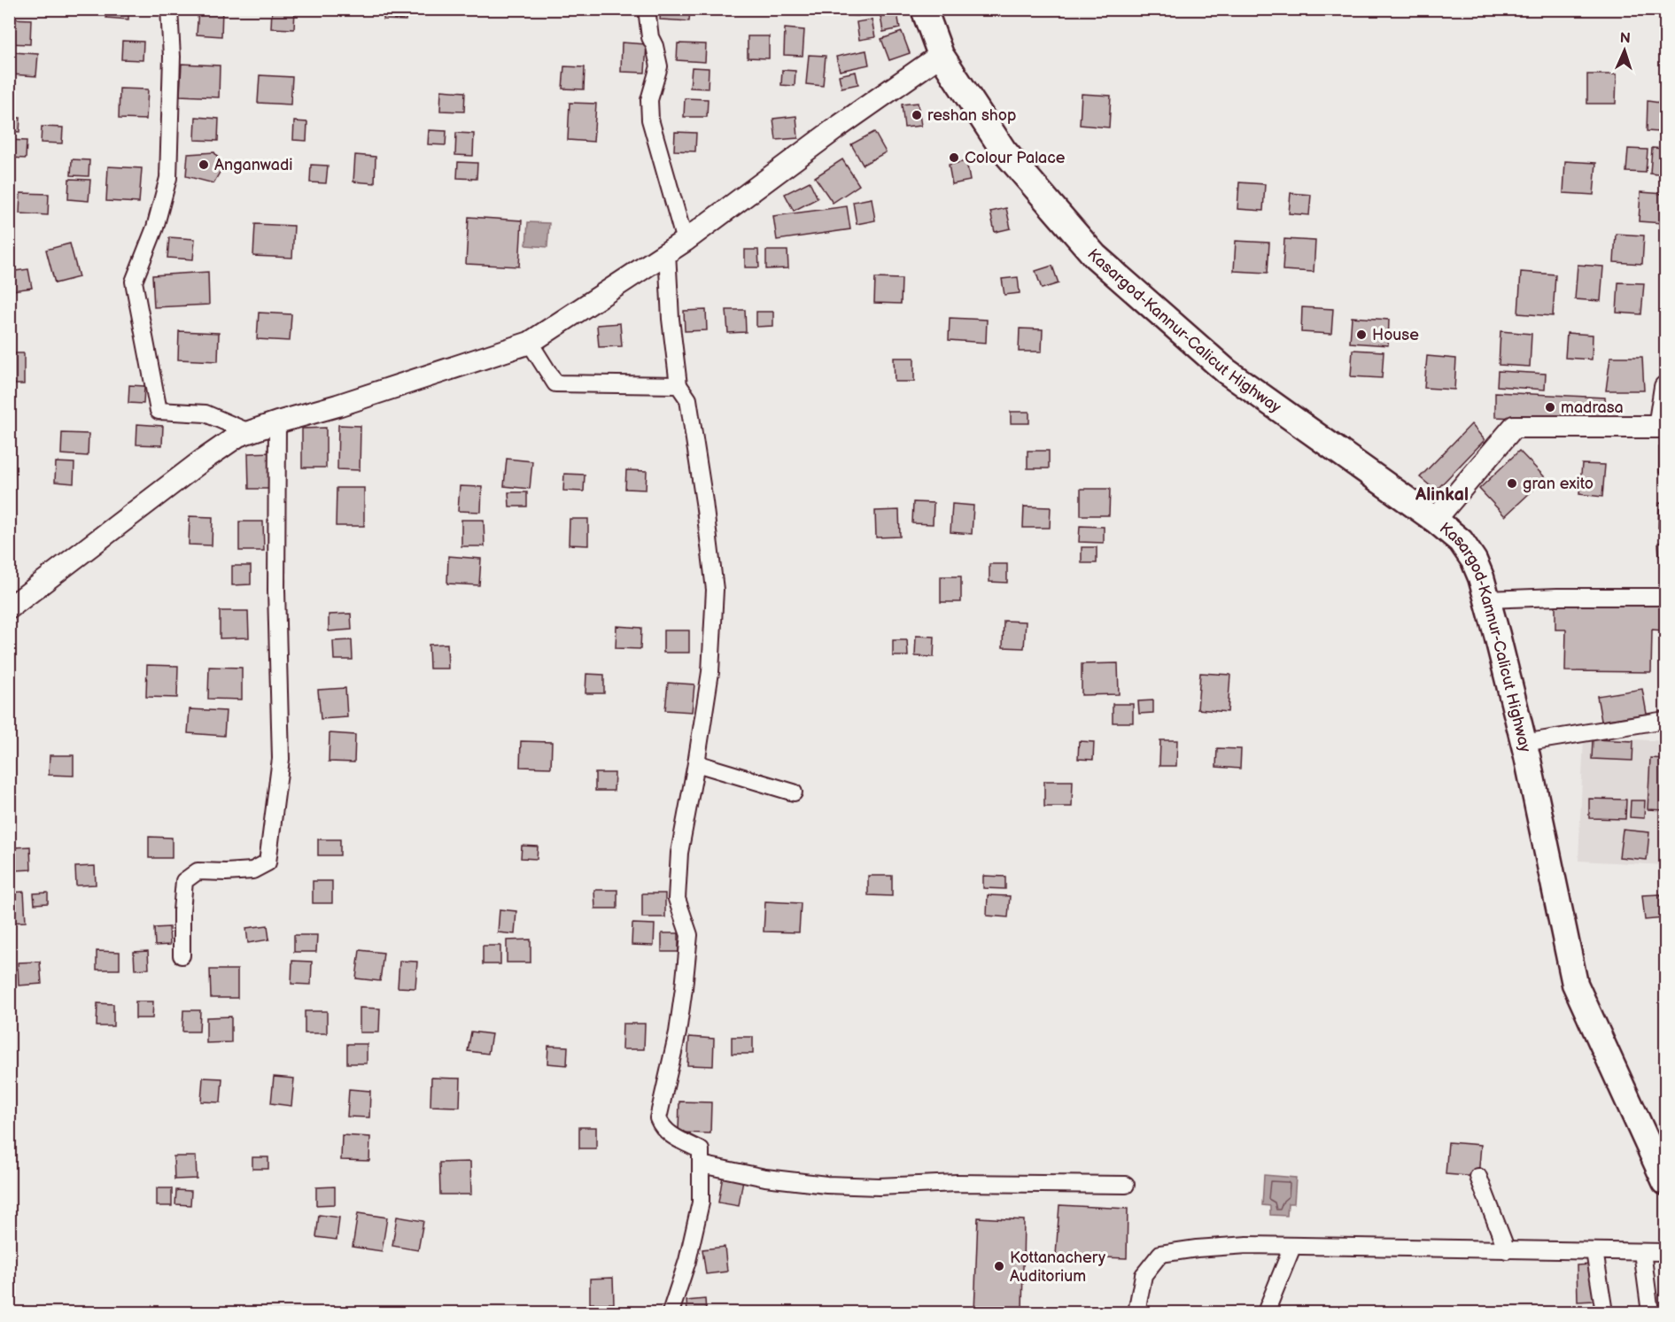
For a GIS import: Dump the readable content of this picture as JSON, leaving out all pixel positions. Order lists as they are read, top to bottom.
{
  "streets": {
    "highway": ["Kasargod-Kannur-Calicut Highway"]
  },
  "districts": ["Alinkal"],
  "places": [
    "reshan shop",
    "Colour Palace",
    "Anganwadi",
    "House",
    "madrasa",
    "gran exito",
    "Kottanachery Auditorium"
  ],
  "north": "top"
}
